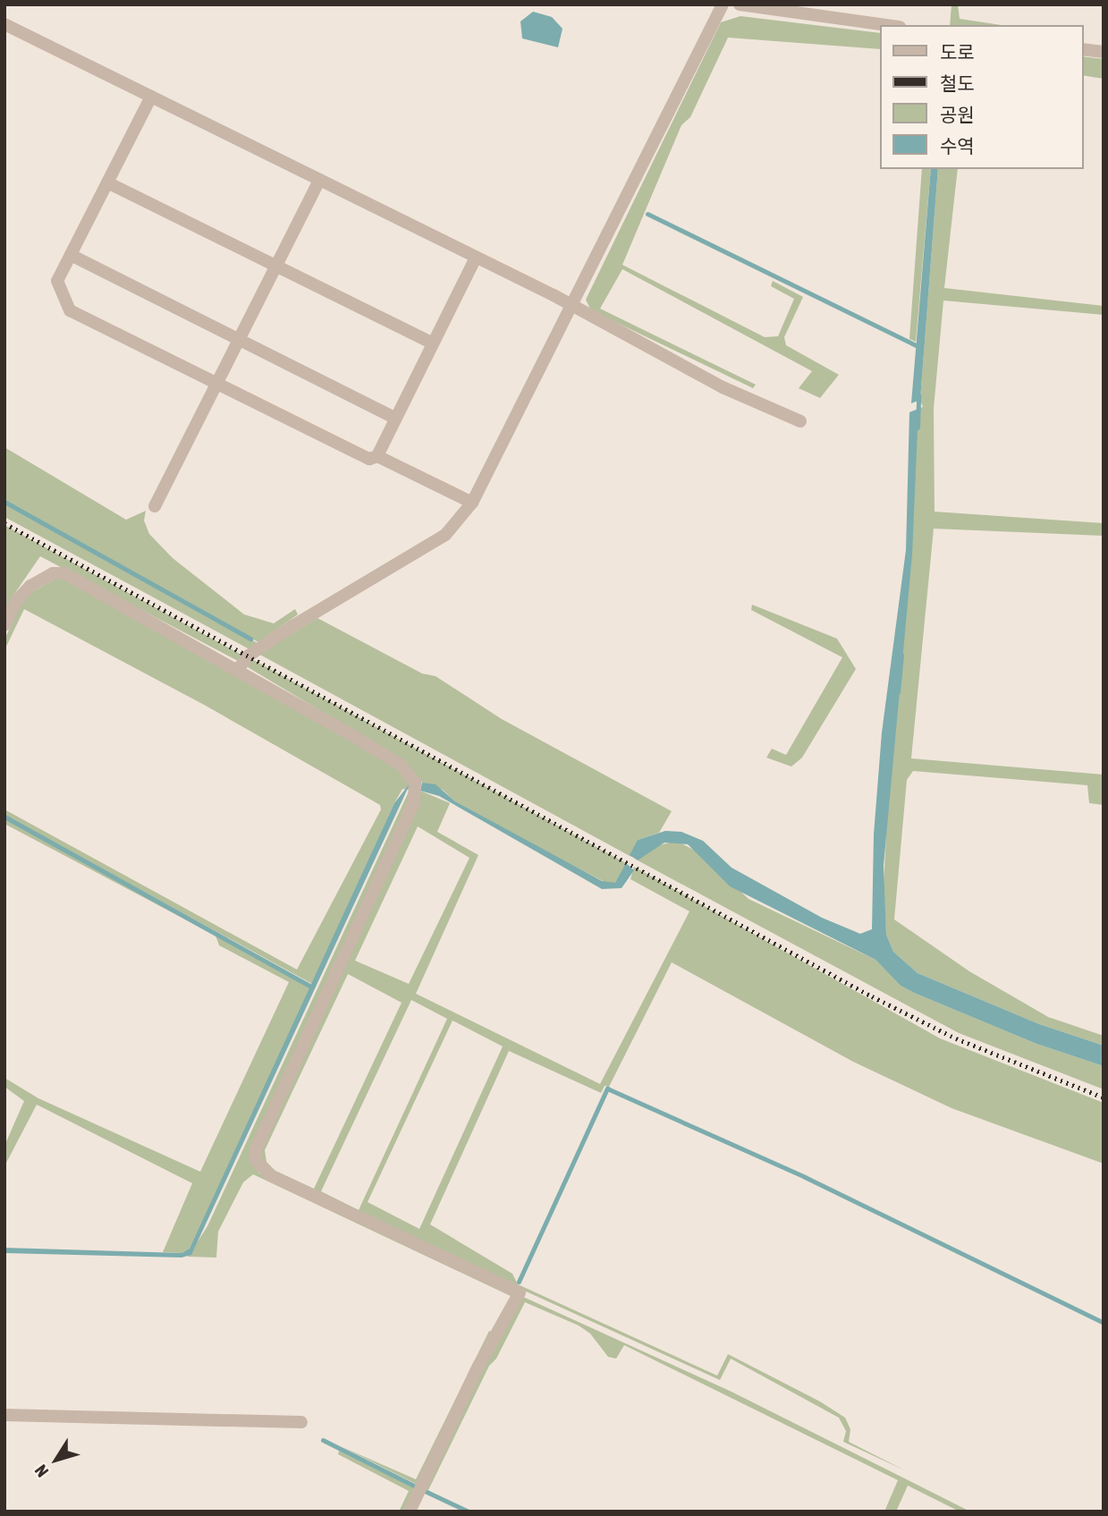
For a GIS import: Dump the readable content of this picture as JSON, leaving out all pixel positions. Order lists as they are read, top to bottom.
{
  "legend": [
    "도로",
    "철도",
    "공원",
    "수역"
  ],
  "north": "bottom left"
}
